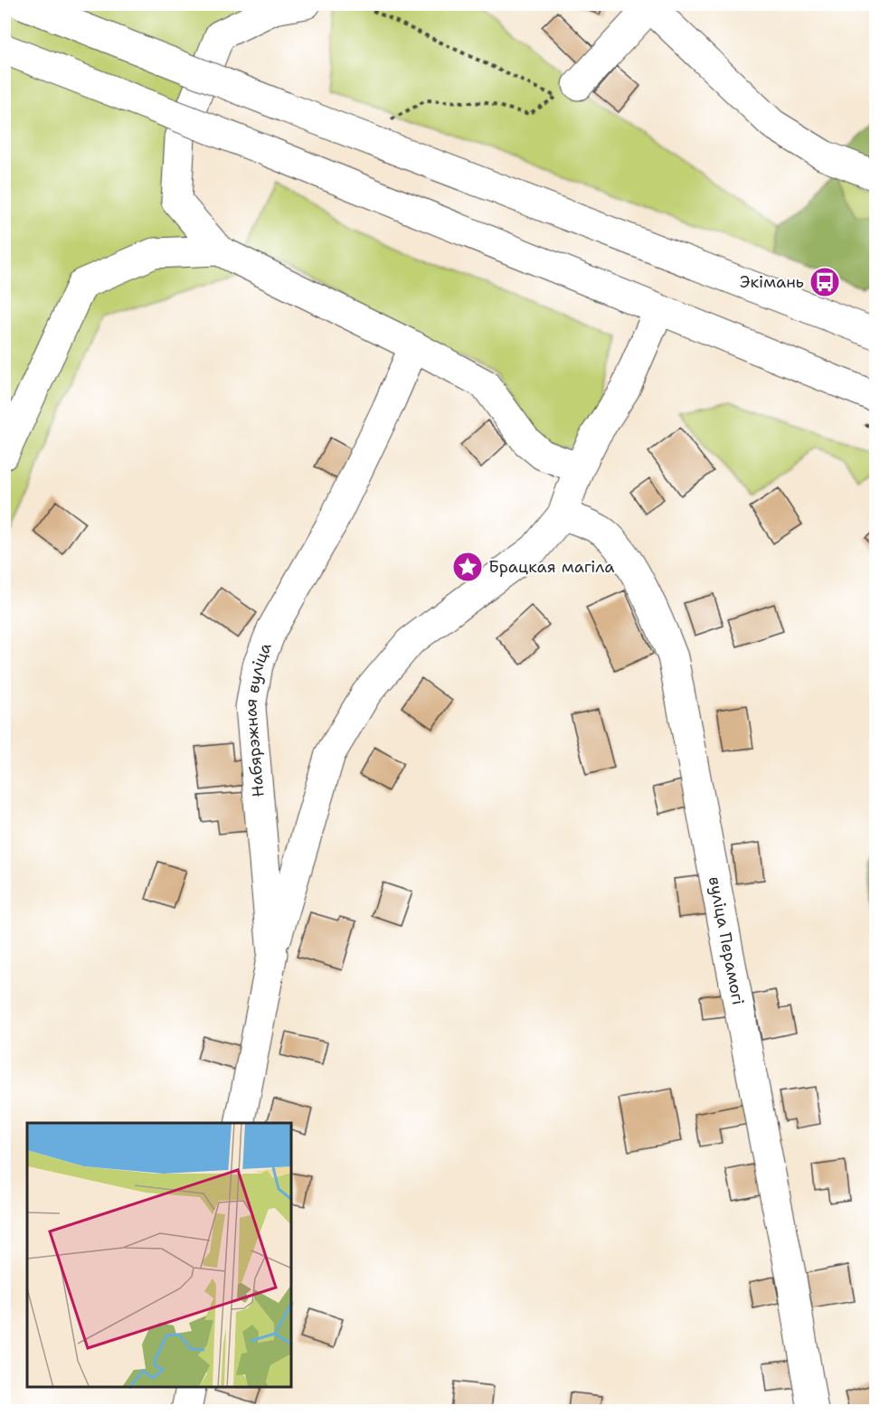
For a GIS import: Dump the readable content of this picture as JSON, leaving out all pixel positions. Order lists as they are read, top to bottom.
{
  "streets": {
    "street": ["Набярэжная вуліца", "вуліца Перамогі"]
  },
  "places": {
    "bus stop": ["Экімань"],
    "place": ["Брацкая магіла"]
  }
}
